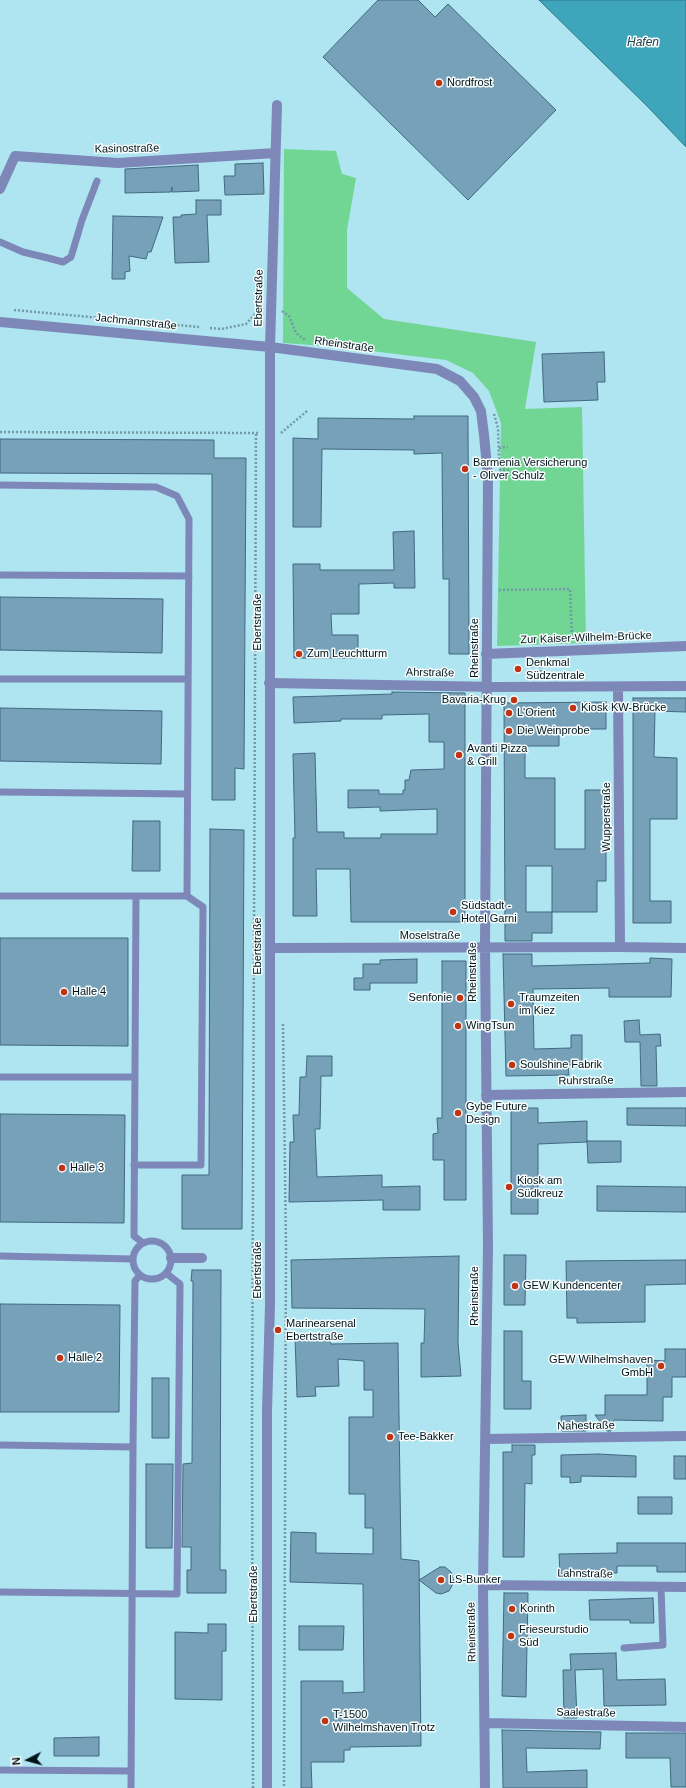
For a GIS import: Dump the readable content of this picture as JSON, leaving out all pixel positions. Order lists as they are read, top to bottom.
{
  "streets": {
    "street": [
      "Kasinostraße",
      "Ebertstraße",
      "Jachmannstraße",
      "Rheinstraße",
      "Zur Kaiser-Wilhelm-Brücke",
      "Ahrstraße",
      "Wupperstraße",
      "Moselstraße",
      "Ruhrstraße",
      "Nahestraße",
      "Lahnstraße",
      "Saalestraße"
    ]
  },
  "crossings": [
    ["Kasinostraße", "Ebertstraße"],
    ["Ebertstraße", "Jachmannstraße"],
    ["Ebertstraße", "Rheinstraße"],
    ["Ebertstraße", "Ahrstraße"],
    ["Ebertstraße", "Moselstraße"],
    ["Jachmannstraße", "Rheinstraße"],
    ["Rheinstraße", "Zur Kaiser-Wilhelm-Brücke"],
    ["Rheinstraße", "Ahrstraße"],
    ["Rheinstraße", "Moselstraße"],
    ["Rheinstraße", "Ruhrstraße"],
    ["Rheinstraße", "Nahestraße"],
    ["Rheinstraße", "Lahnstraße"],
    ["Rheinstraße", "Saalestraße"],
    ["Ahrstraße", "Wupperstraße"],
    ["Wupperstraße", "Moselstraße"]
  ],
  "water": ["Hafen"],
  "places": [
    "Nordfrost",
    "Barmenia Versicherung - Oliver Schulz",
    "Zum Leuchtturm",
    "Denkmal Südzentrale",
    "Bavaria-Krug",
    "Kiosk KW-Brücke",
    "L'Orient",
    "Die Weinprobe",
    "Avanti Pizza & Grill",
    "Südstadt - Hotel Garni",
    "Halle 4",
    "Senfonie",
    "Traumzeiten im Kiez",
    "WingTsun",
    "Soulshine Fabrik",
    "Gybe Future Design",
    "Halle 3",
    "Kiosk am Südkreuz",
    "GEW Kundencenter",
    "Marinearsenal Ebertstraße",
    "Halle 2",
    "GEW Wilhelmshaven GmbH",
    "Tee-Bakker",
    "LS-Bunker",
    "Korinth",
    "Frieseurstudio Süd",
    "T-1500 Wilhelmshaven Trotz"
  ],
  "north": "left"
}
